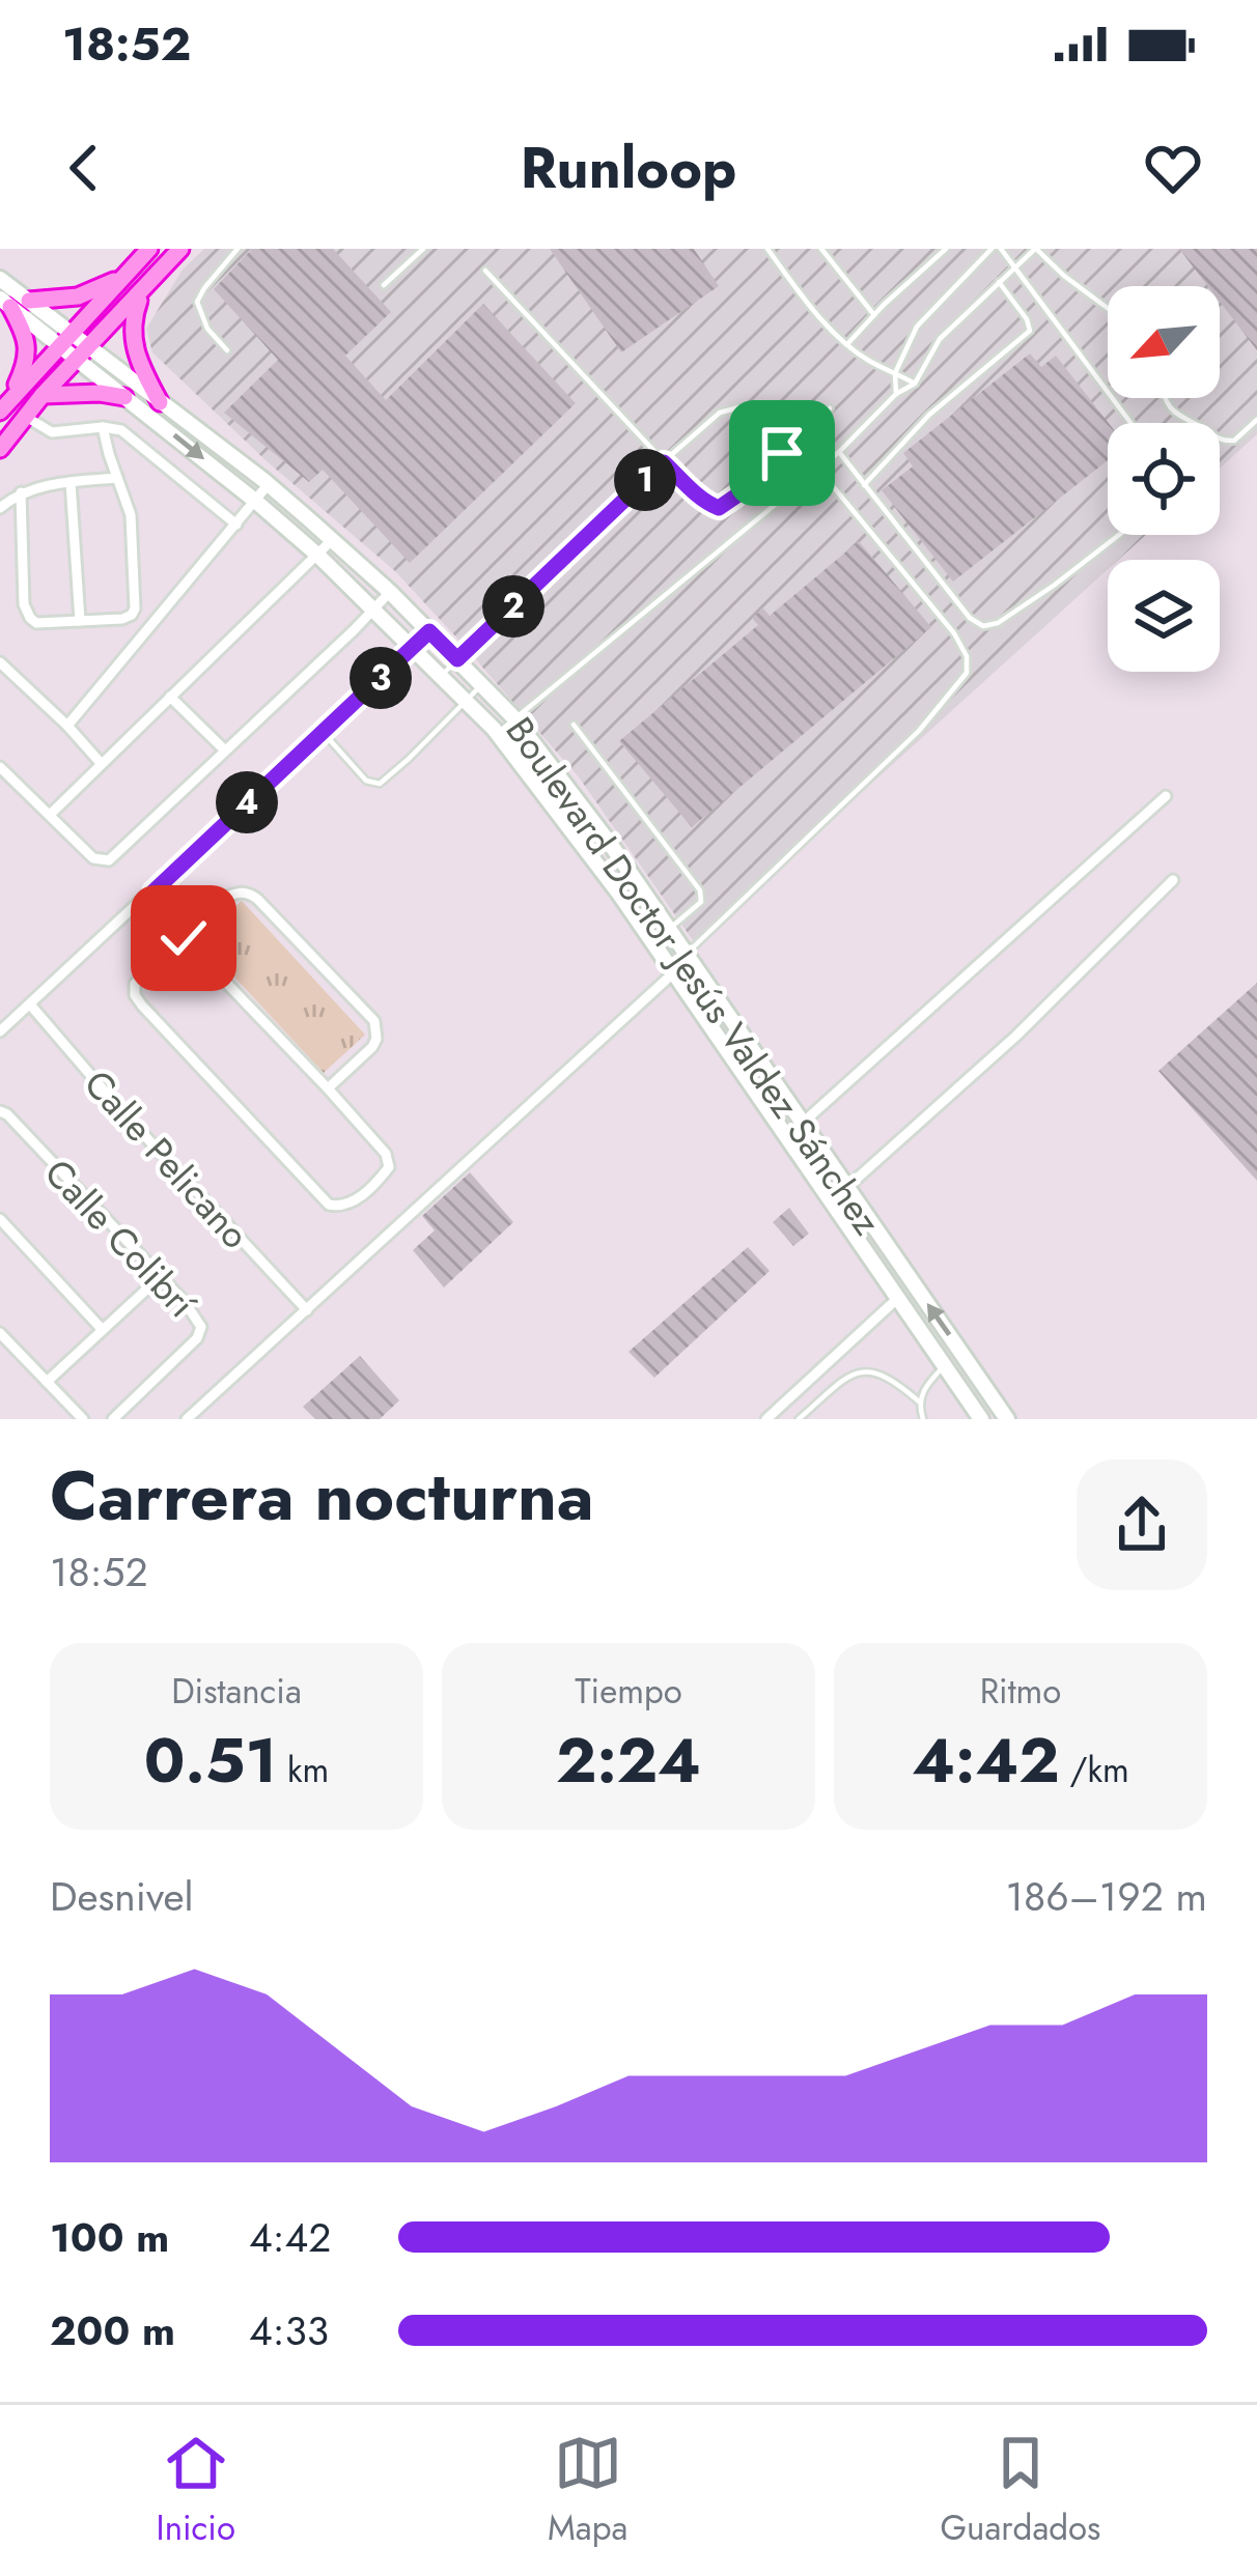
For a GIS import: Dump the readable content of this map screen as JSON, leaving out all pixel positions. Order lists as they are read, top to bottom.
{
  "streets": {
    "main road": ["Boulevard Doctor Jesús Valdez Sánchez"],
    "street": ["Calle Pelicano", "Calle Colibrí"]
  },
  "north": "bottom left",
  "page": {
    "status": "18:52",
    "header": "Runloop",
    "pins": [
      "1",
      "2",
      "3",
      "4"
    ],
    "heading": ["Carrera nocturna", "18:52"],
    "stats": [
      ["Distancia", "0.51 km"],
      ["Tiempo", "2:24"],
      ["Ritmo", "4:42 /km"]
    ],
    "chart": ["Desnivel", "186–192 m"],
    "list": [
      {
        "name": "100 m",
        "note": "4:42"
      },
      {
        "name": "200 m",
        "note": "4:33"
      }
    ],
    "tabs": ["Inicio", "Mapa", "Guardados"]
  }
}
